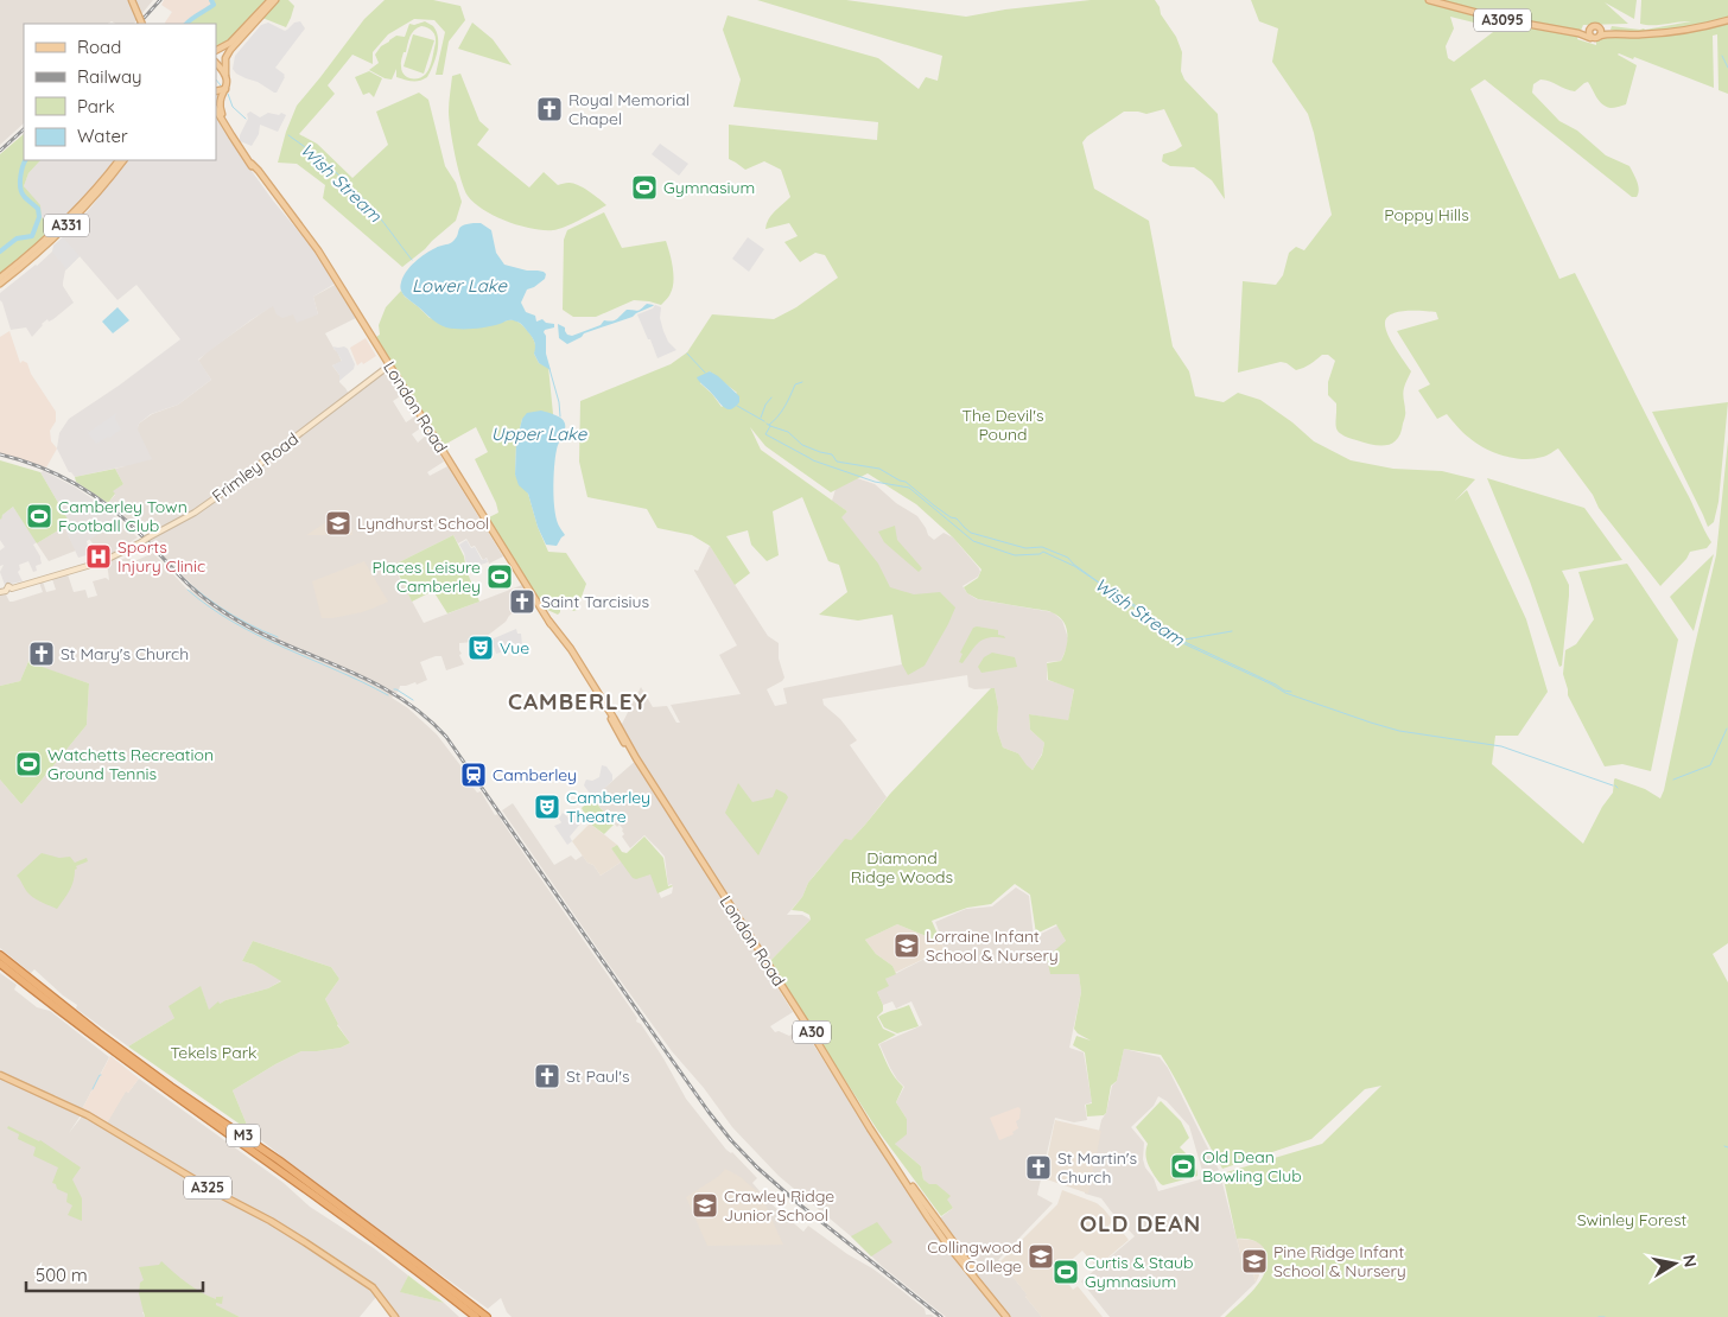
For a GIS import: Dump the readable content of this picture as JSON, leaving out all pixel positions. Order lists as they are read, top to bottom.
{
  "streets": {
    "highway": ["M3"],
    "main road": [
      "A3095",
      "A331",
      "London Road",
      "Frimley Road",
      "A30",
      "A325"
    ]
  },
  "crossings": [
    ["London Road", "Frimley Road"]
  ],
  "districts": ["CAMBERLEY", "OLD DEAN"],
  "water": ["Wish Stream", "Lower Lake", "Upper Lake"],
  "parks": [
    "Poppy Hills",
    "The Devil's Pound",
    "Diamond Ridge Woods",
    "Tekels Park",
    "Swinley Forest"
  ],
  "places": {
    "church": [
      "Royal Memorial Chapel",
      "Saint Tarcisius",
      "St Mary's Church",
      "St Paul's",
      "St Martin's Church"
    ],
    "sports": [
      "Gymnasium",
      "Camberley Town Football Club",
      "Places Leisure Camberley",
      "Watchetts Recreation Ground Tennis",
      "Old Dean Bowling Club",
      "Curtis & Staub Gymnasium"
    ],
    "school or university": [
      "Lyndhurst School",
      "Lorraine Infant School & Nursery",
      "Crawley Ridge Junior School",
      "Collingwood College",
      "Pine Ridge Infant School & Nursery"
    ],
    "hospital": ["Sports Injury Clinic"],
    "theatre": ["Vue", "Camberley Theatre"],
    "station": ["Camberley"]
  },
  "legend": [
    "Road",
    "Railway",
    "Park",
    "Water"
  ],
  "scale_bar": "500 m",
  "north": "right"
}
